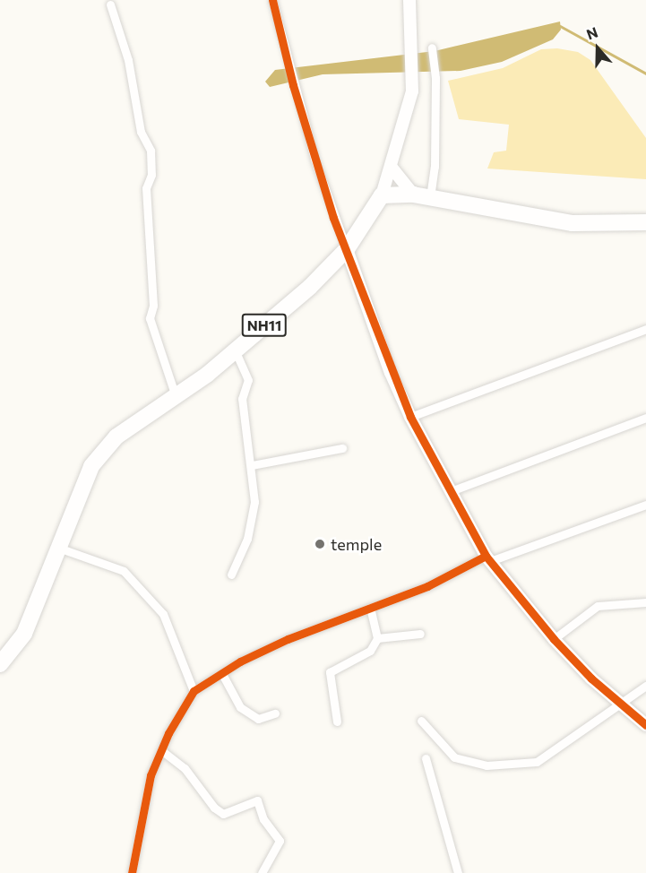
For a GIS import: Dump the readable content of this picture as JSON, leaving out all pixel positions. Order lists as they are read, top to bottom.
{
  "streets": {
    "highway": ["NH11"]
  },
  "places": ["temple"],
  "north": "top"
}
